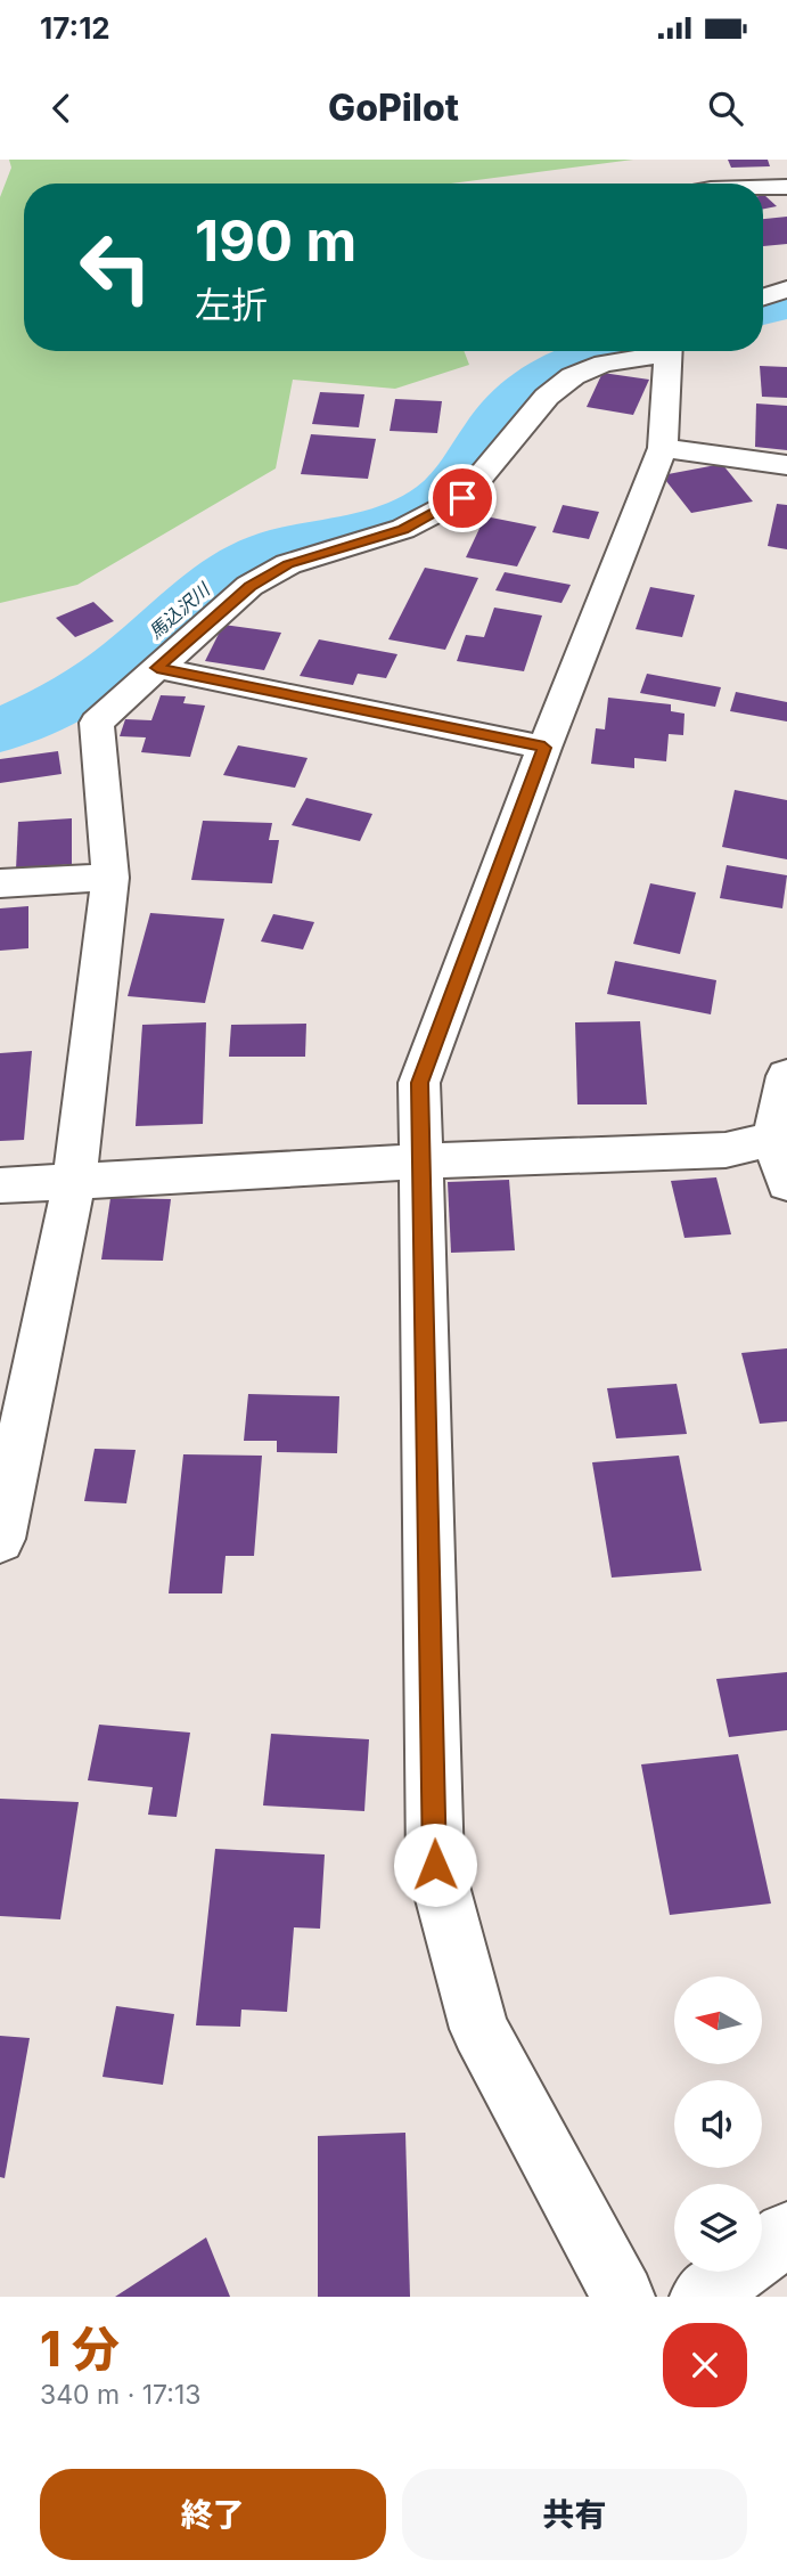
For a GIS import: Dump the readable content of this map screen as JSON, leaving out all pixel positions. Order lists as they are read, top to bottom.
{
  "water": ["馬込沢川"],
  "north": "left",
  "page": {
    "status": "17:12",
    "header": "GoPilot",
    "turn": ["190 m", "左折"],
    "heading": ["1 分", "340 m · 17:13"],
    "buttons": ["終了", "共有"]
  }
}
